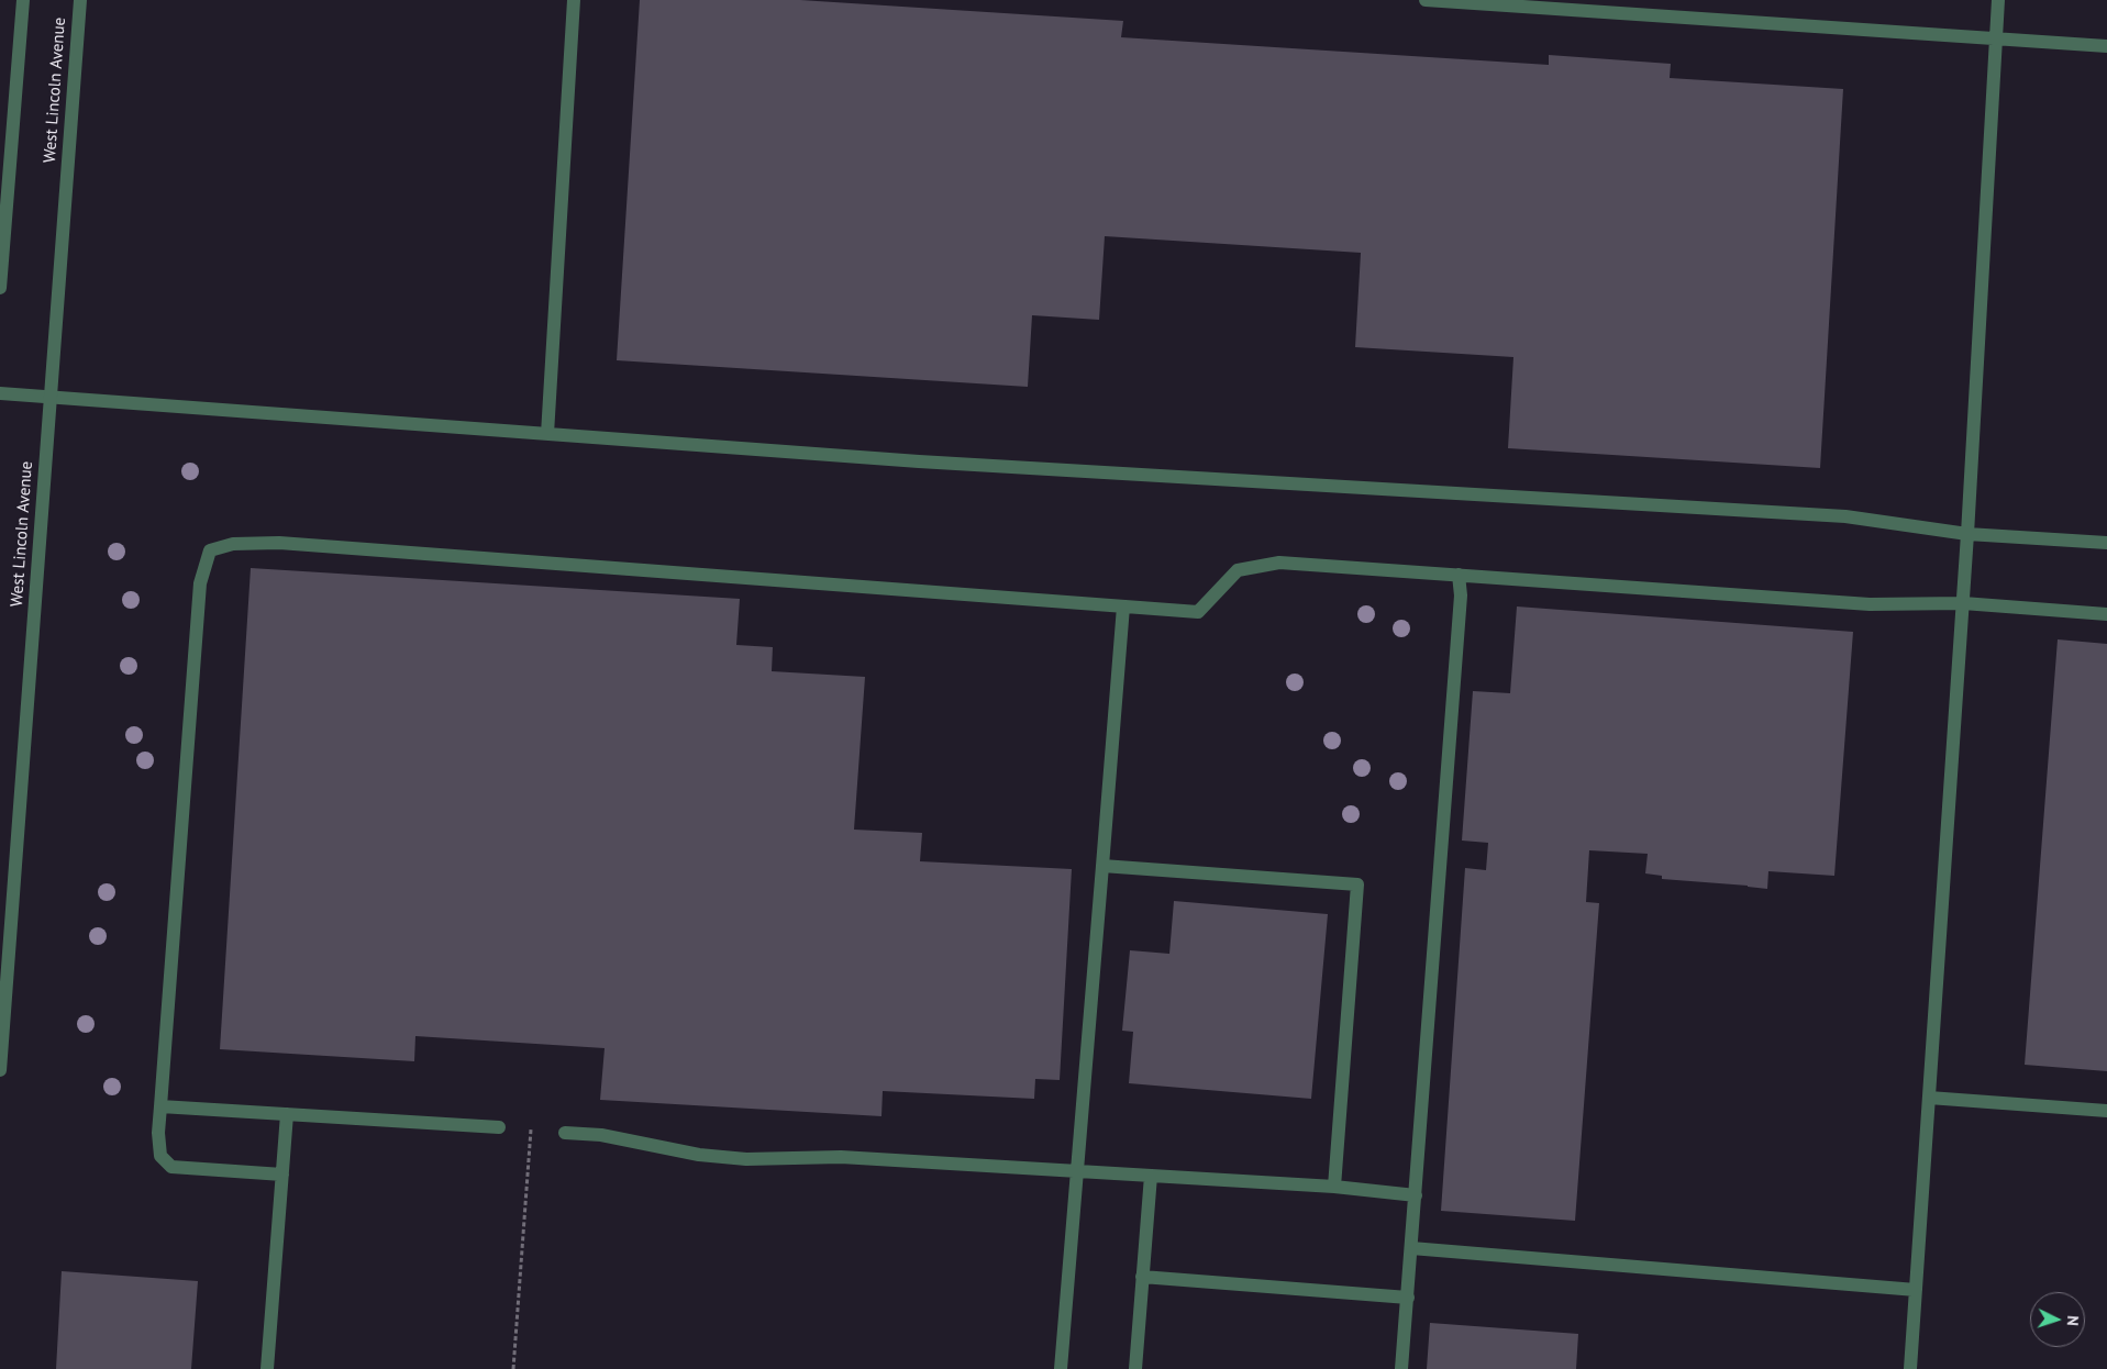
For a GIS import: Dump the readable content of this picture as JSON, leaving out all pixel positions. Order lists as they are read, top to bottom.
{
  "streets": {
    "street": ["West Lincoln Avenue"]
  },
  "north": "right"
}
